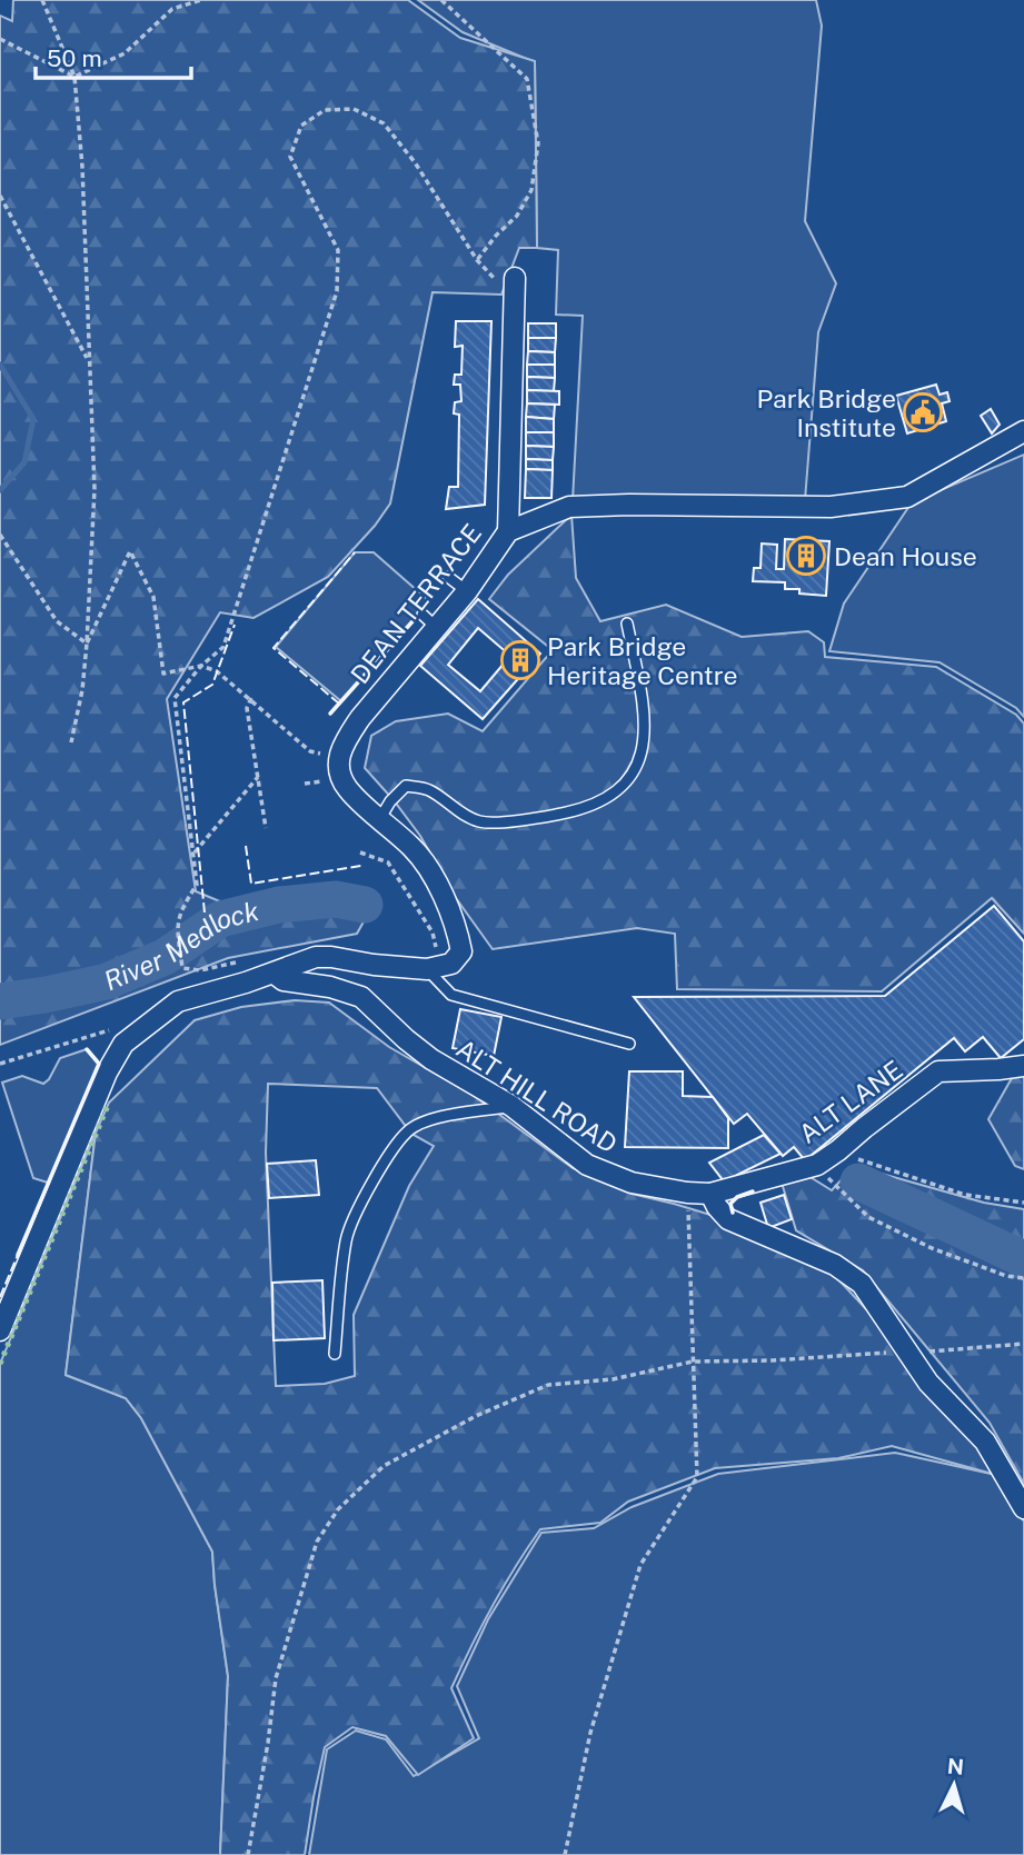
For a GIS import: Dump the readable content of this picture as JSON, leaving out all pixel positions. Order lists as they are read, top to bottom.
{
  "streets": {
    "street": ["DEAN TERRACE", "ALT HILL ROAD", "ALT LANE"]
  },
  "crossings": [
    ["ALT HILL ROAD", "ALT LANE"]
  ],
  "water": ["River Medlock"],
  "places": {
    "public building": ["Park Bridge Institute"],
    "building": ["Dean House", "Park Bridge Heritage Centre"]
  },
  "scale_bar": "50 m",
  "north": "top"
}
